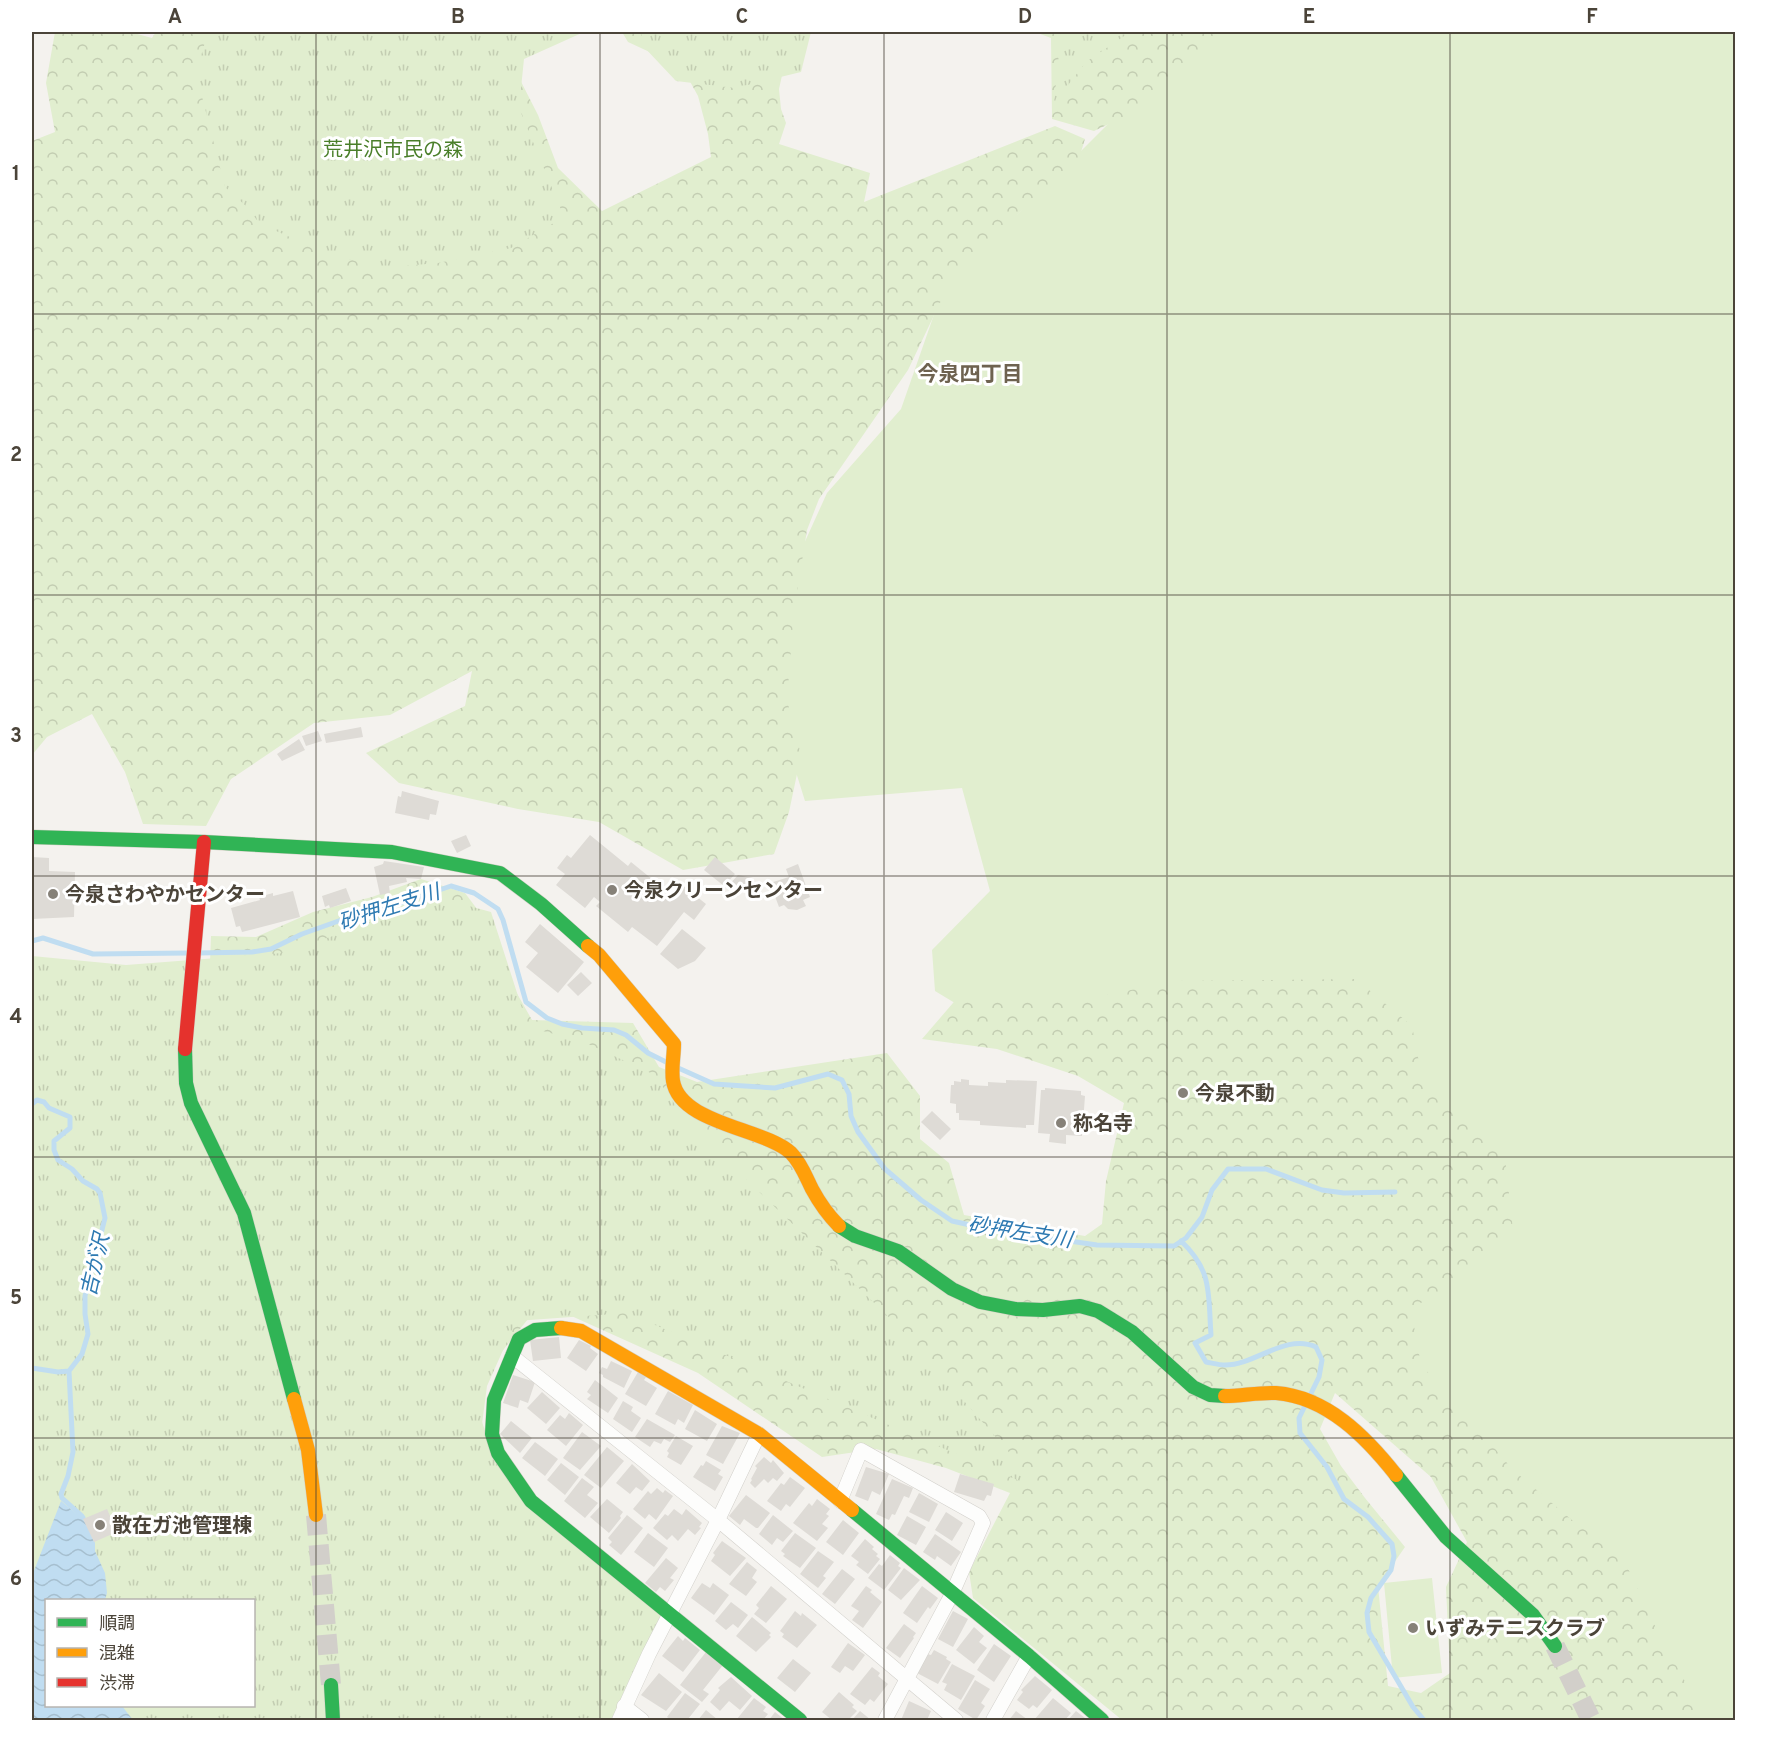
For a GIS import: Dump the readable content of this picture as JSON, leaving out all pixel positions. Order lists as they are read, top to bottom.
{
  "districts": ["今泉四丁目"],
  "water": ["砂押左支川", "吉が沢"],
  "parks": ["荒井沢市民の森"],
  "places": [
    "今泉クリーンセンター",
    "今泉さわやかセンター",
    "今泉不動",
    "称名寺",
    "散在ガ池管理棟",
    "いずみテニスクラブ"
  ],
  "legend": ["順調", "混雑", "渋滞"],
  "grid": {
    "columns": [
      "A",
      "B",
      "C",
      "D",
      "E",
      "F"
    ],
    "rows": [
      "1",
      "2",
      "3",
      "4",
      "5",
      "6"
    ]
  }
}
